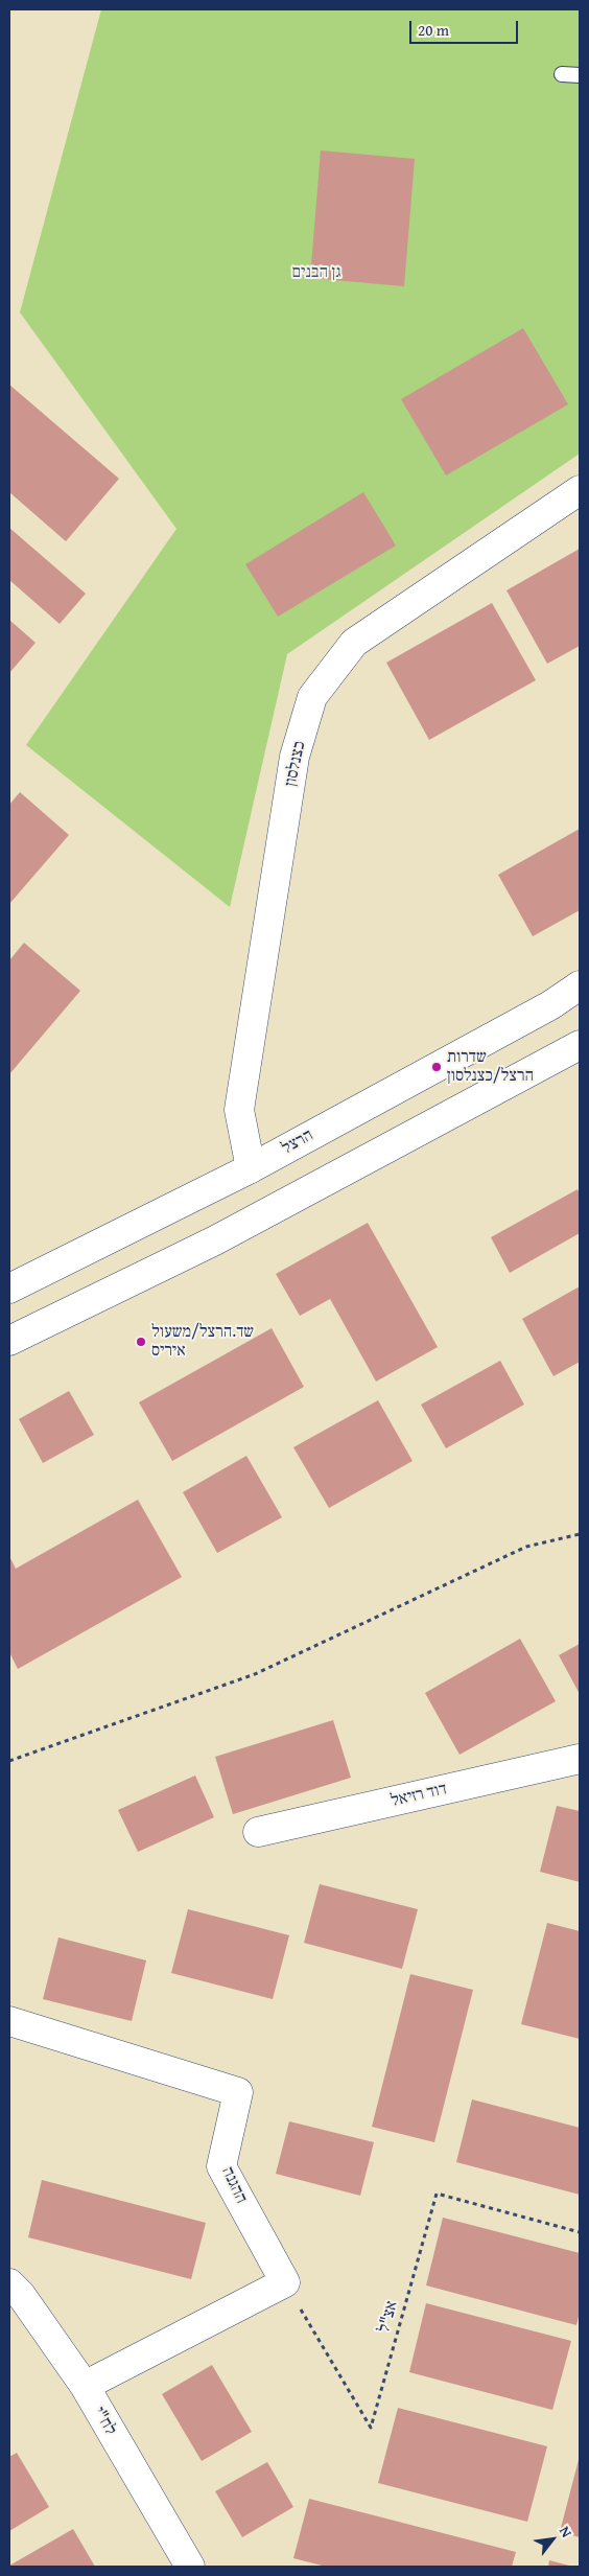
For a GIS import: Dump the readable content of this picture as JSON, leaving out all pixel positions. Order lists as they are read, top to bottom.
{
  "streets": {
    "street": [
      "כצנלסון",
      "הרצל",
      "דוד רזיאל",
      "ההגנה",
      "לח\"י"
    ],
    "path": ["אצ\"ל"]
  },
  "crossings": [
    ["כצנלסון", "הרצל"],
    ["ההגנה", "אצ\"ל"]
  ],
  "parks": ["גן הבנים"],
  "places": ["שדרות הרצל/כצנלסון", "שד.הרצל/משעול איריס"],
  "scale_bar": "20 m",
  "north": "top right"
}
